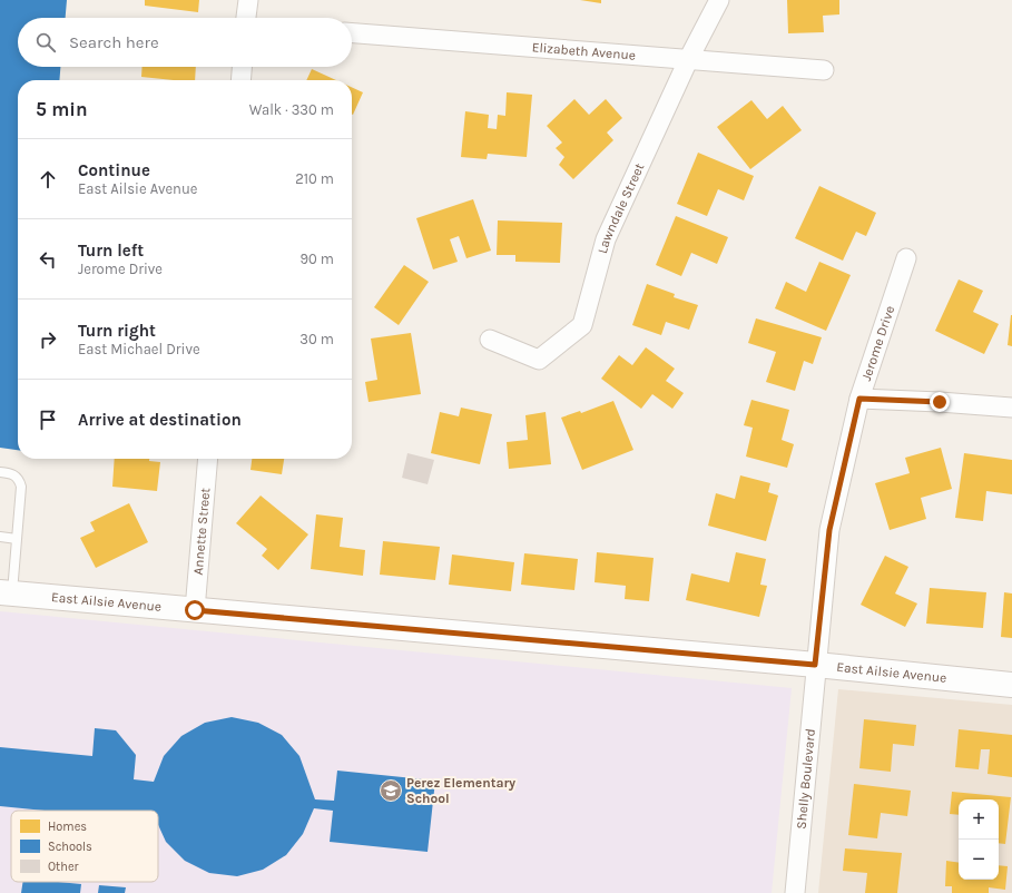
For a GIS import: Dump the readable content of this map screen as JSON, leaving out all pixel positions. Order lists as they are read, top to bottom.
{
  "streets": {
    "street": [
      "Elizabeth Avenue",
      "Lawndale Street",
      "Jerome Drive",
      "Annette Street",
      "East Ailsie Avenue",
      "Shelly Boulevard"
    ]
  },
  "crossings": [
    ["Elizabeth Avenue", "Lawndale Street"],
    ["Jerome Drive", "East Ailsie Avenue"],
    ["Jerome Drive", "Shelly Boulevard"],
    ["Annette Street", "East Ailsie Avenue"],
    ["East Ailsie Avenue", "Shelly Boulevard"]
  ],
  "places": {
    "school or university": ["Perez Elementary School"]
  },
  "legend": ["Homes", "Schools", "Other"],
  "page": {
    "search": "Search here",
    "heading": ["5 min", "Walk · 330 m"],
    "list": [
      ["Continue", "East Ailsie Avenue", "210 m"],
      ["Turn left", "Jerome Drive", "90 m"],
      ["Turn right", "East Michael Drive", "30 m"],
      "Arrive at destination"
    ],
    "map_buttons": ["+", "−"]
  }
}
